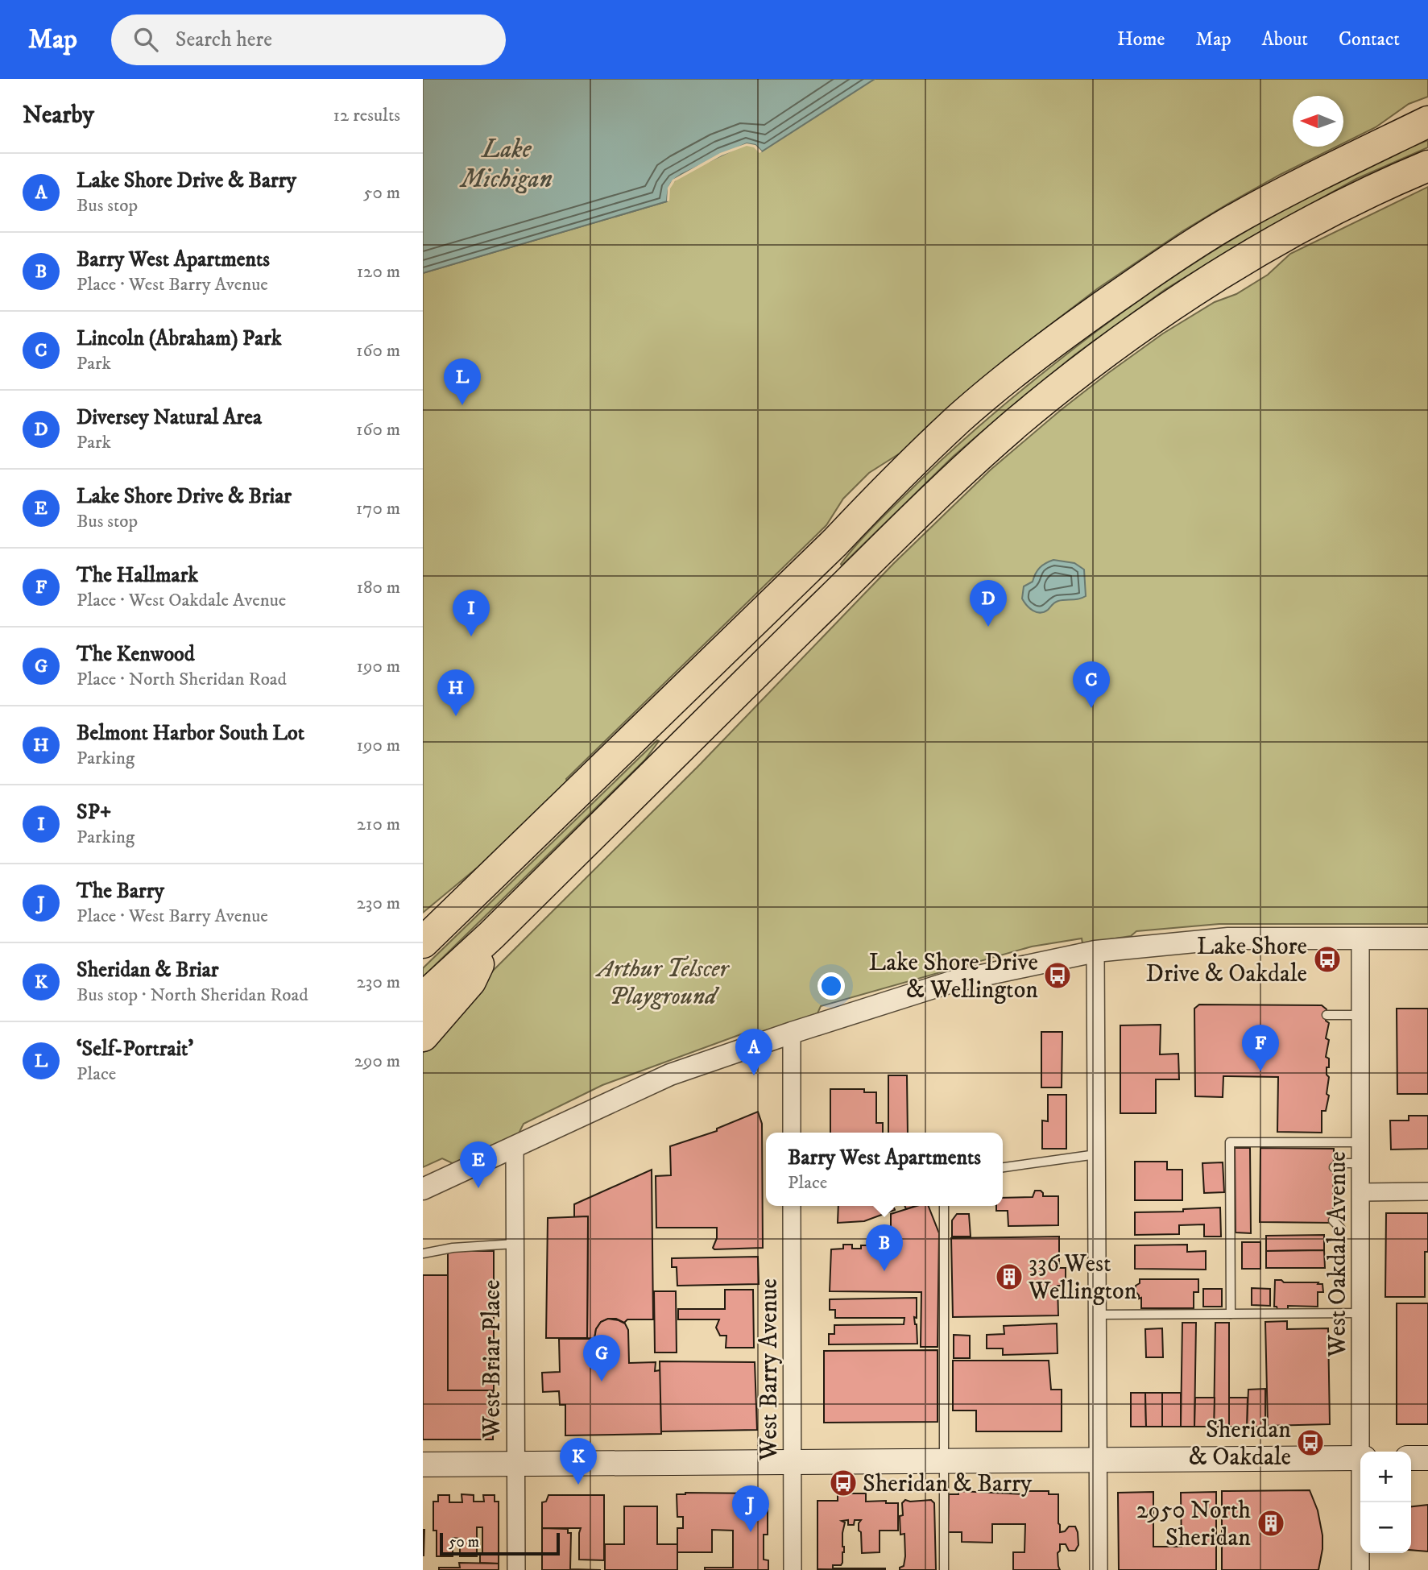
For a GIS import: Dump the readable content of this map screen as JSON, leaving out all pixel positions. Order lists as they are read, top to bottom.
{
  "streets": {
    "street": ["West Oakdale Avenue", "West Briar Place", "West Barry Avenue"]
  },
  "water": ["Lake Michigan"],
  "parks": ["Arthur Telscer Playground"],
  "places": {
    "bus stop": [
      "Lake Shore Drive & Oakdale",
      "Lake Shore Drive & Wellington",
      "Sheridan & Oakdale",
      "Sheridan & Barry"
    ],
    "building": ["336 West Wellington", "2950 North Sheridan"]
  },
  "scale_bar": "50 m",
  "north": "left",
  "page": {
    "header": "Map",
    "search": "Search here",
    "nav": [
      "Home",
      "Map",
      "About",
      "Contact"
    ],
    "heading": ["Nearby", "12 results"],
    "list": [
      {
        "mark": "A",
        "name": "Lake Shore Drive & Barry",
        "note": "Bus stop",
        "value": "50 m"
      },
      {
        "mark": "B",
        "name": "Barry West Apartments",
        "note": "Place · West Barry Avenue",
        "value": "120 m"
      },
      {
        "mark": "C",
        "name": "Lincoln (Abraham) Park",
        "note": "Park",
        "value": "160 m"
      },
      {
        "mark": "D",
        "name": "Diversey Natural Area",
        "note": "Park",
        "value": "160 m"
      },
      {
        "mark": "E",
        "name": "Lake Shore Drive & Briar",
        "note": "Bus stop",
        "value": "170 m"
      },
      {
        "mark": "F",
        "name": "The Hallmark",
        "note": "Place · West Oakdale Avenue",
        "value": "180 m"
      },
      {
        "mark": "G",
        "name": "The Kenwood",
        "note": "Place · North Sheridan Road",
        "value": "190 m"
      },
      {
        "mark": "H",
        "name": "Belmont Harbor South Lot",
        "note": "Parking",
        "value": "190 m"
      },
      {
        "mark": "I",
        "name": "SP+",
        "note": "Parking",
        "value": "210 m"
      },
      {
        "mark": "J",
        "name": "The Barry",
        "note": "Place · West Barry Avenue",
        "value": "230 m"
      },
      {
        "mark": "K",
        "name": "Sheridan & Briar",
        "note": "Bus stop · North Sheridan Road",
        "value": "230 m"
      },
      {
        "mark": "L",
        "name": "‘Self-Portrait’",
        "note": "Place",
        "value": "290 m"
      }
    ],
    "pins": [
      "L",
      "D",
      "I",
      "C",
      "H",
      "F",
      "A",
      "E",
      "B",
      "G",
      "K",
      "J"
    ],
    "popup": ["Barry West Apartments", "Place"],
    "map_buttons": ["+", "−"],
    "scale": "50 m"
  }
}
